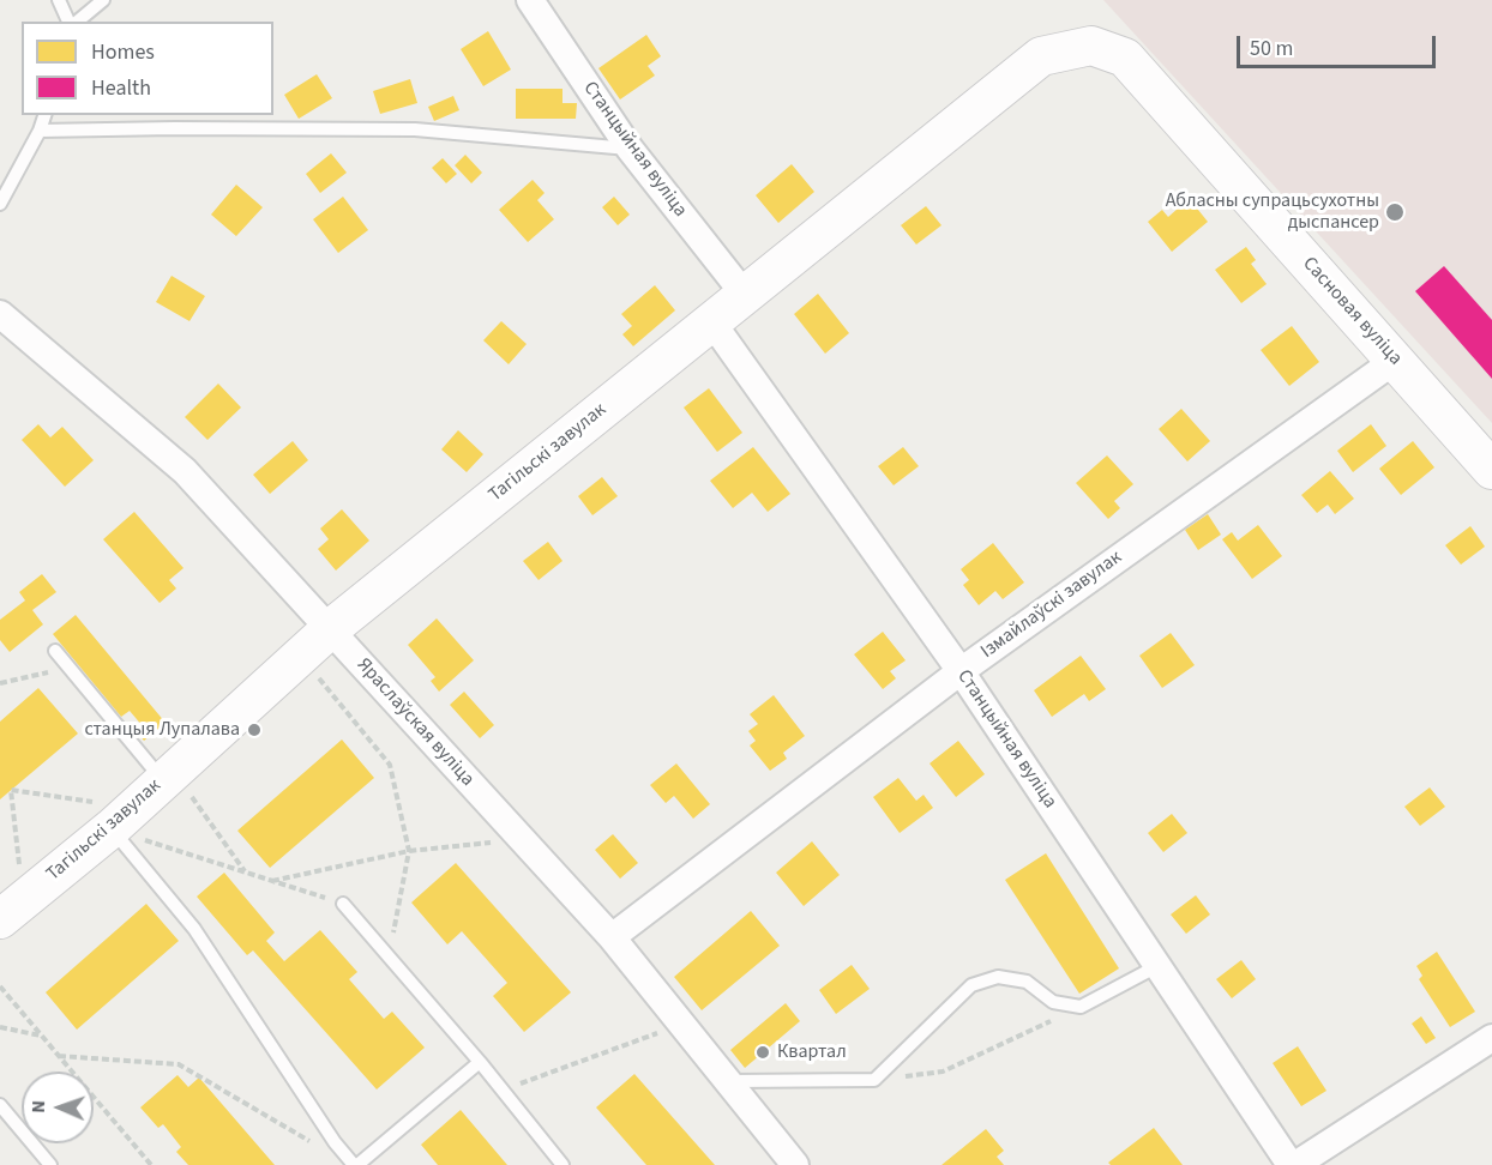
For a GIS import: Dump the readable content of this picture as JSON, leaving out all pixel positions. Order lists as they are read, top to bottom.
{
  "streets": {
    "main road": ["Сасновая вуліца", "Тагільскі завулак"],
    "street": ["Станцыйная вуліца", "Ізмайлаўскі завулак", "Яраслаўская вуліца"]
  },
  "crossings": [
    ["Станцыйная вуліца", "Тагільскі завулак"],
    ["Станцыйная вуліца", "Ізмайлаўскі завулак"],
    ["Сасновая вуліца", "Тагільскі завулак"],
    ["Сасновая вуліца", "Ізмайлаўскі завулак"],
    ["Тагільскі завулак", "Яраслаўская вуліца"],
    ["Ізмайлаўскі завулак", "Яраслаўская вуліца"]
  ],
  "places": ["Абласны супрацьсухотны дыспансер", "станцыя Лупалава", "Квартал"],
  "legend": ["Homes", "Health"],
  "scale_bar": "50 m",
  "north": "left"
}
